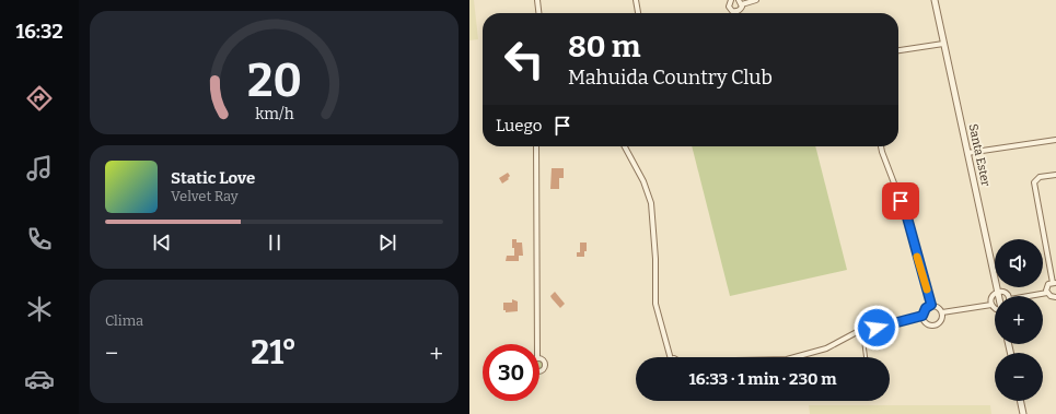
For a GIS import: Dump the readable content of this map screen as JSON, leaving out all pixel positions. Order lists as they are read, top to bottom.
{
  "streets": {
    "street": ["Santa Ester"]
  },
  "page": {
    "tabs": "16:32",
    "turn": ["80 m", "Mahuida Country Club"],
    "then": "Luego",
    "song": ["Static Love", "Velvet Ray"],
    "map_buttons": ["+", "−"],
    "tile": "Clima",
    "heat": ["−", "21°", "+"],
    "limit": "30",
    "trip": "16:33 · 1 min · 230 m",
    "gauge": ["20", "km/h"]
  }
}
